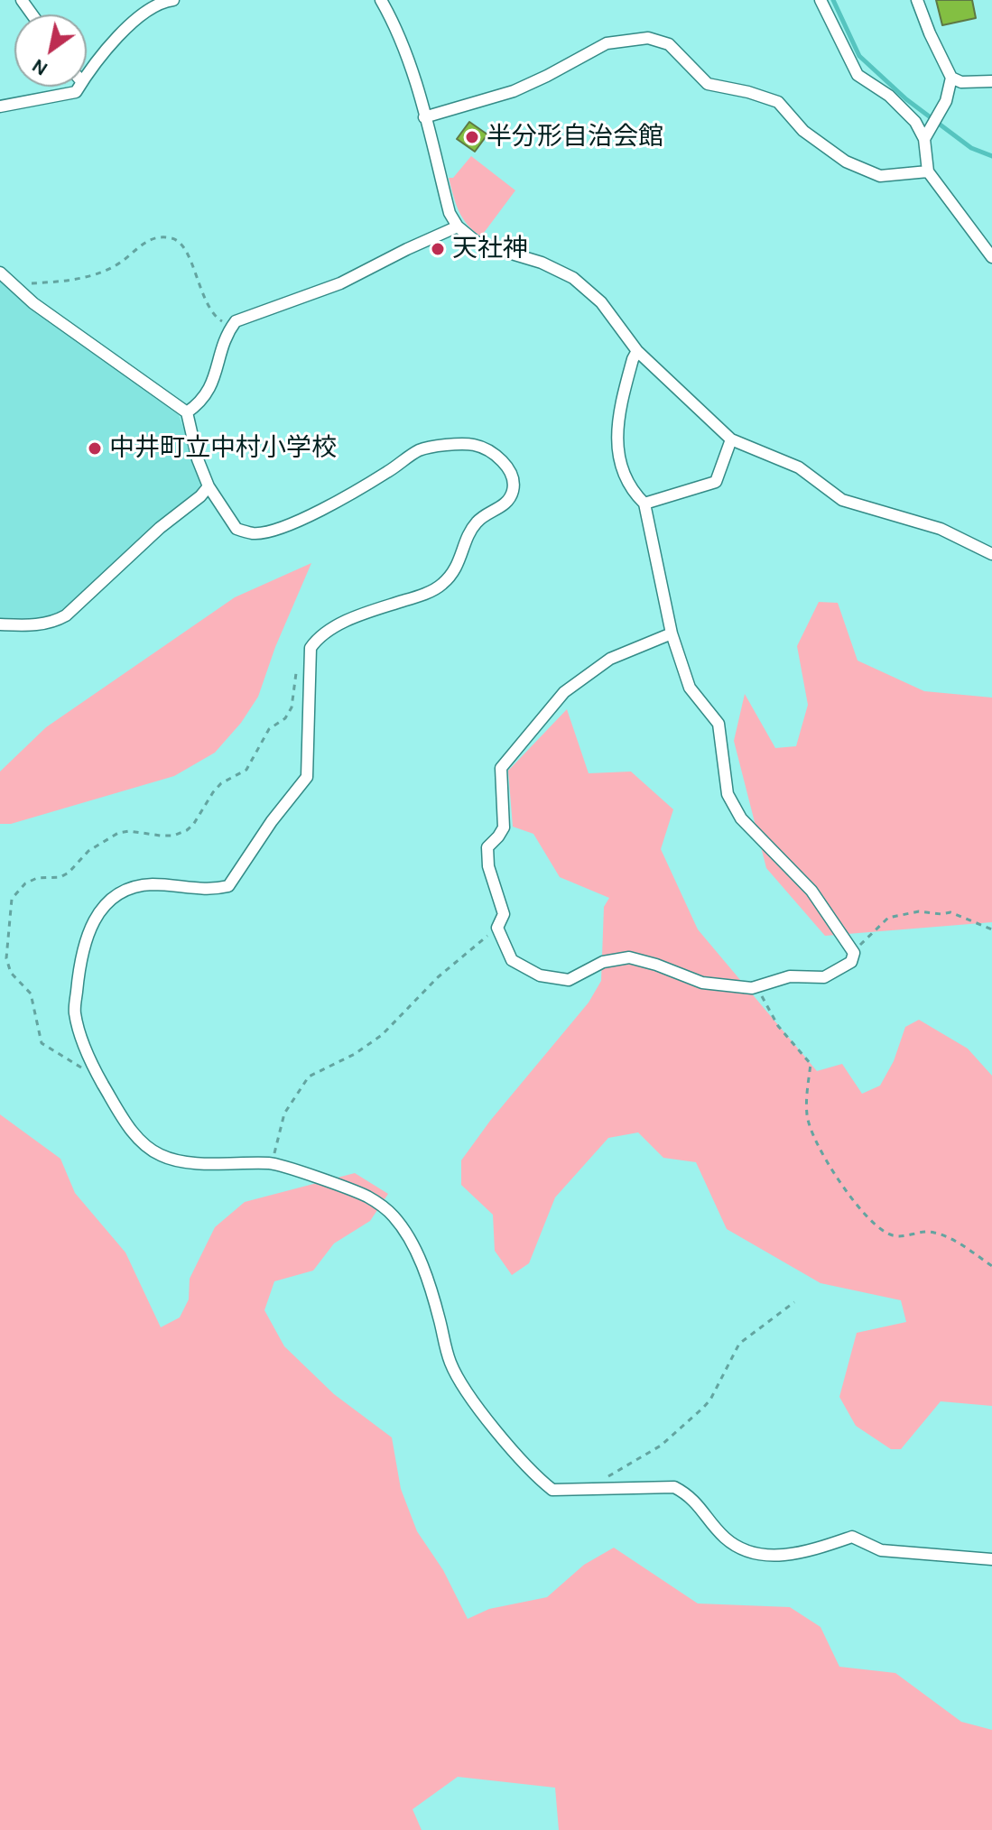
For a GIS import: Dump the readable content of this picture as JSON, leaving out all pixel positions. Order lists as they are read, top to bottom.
{
  "places": ["半分形自治会館", "天社神", "中井町立中村小学校"],
  "north": "bottom left"
}
